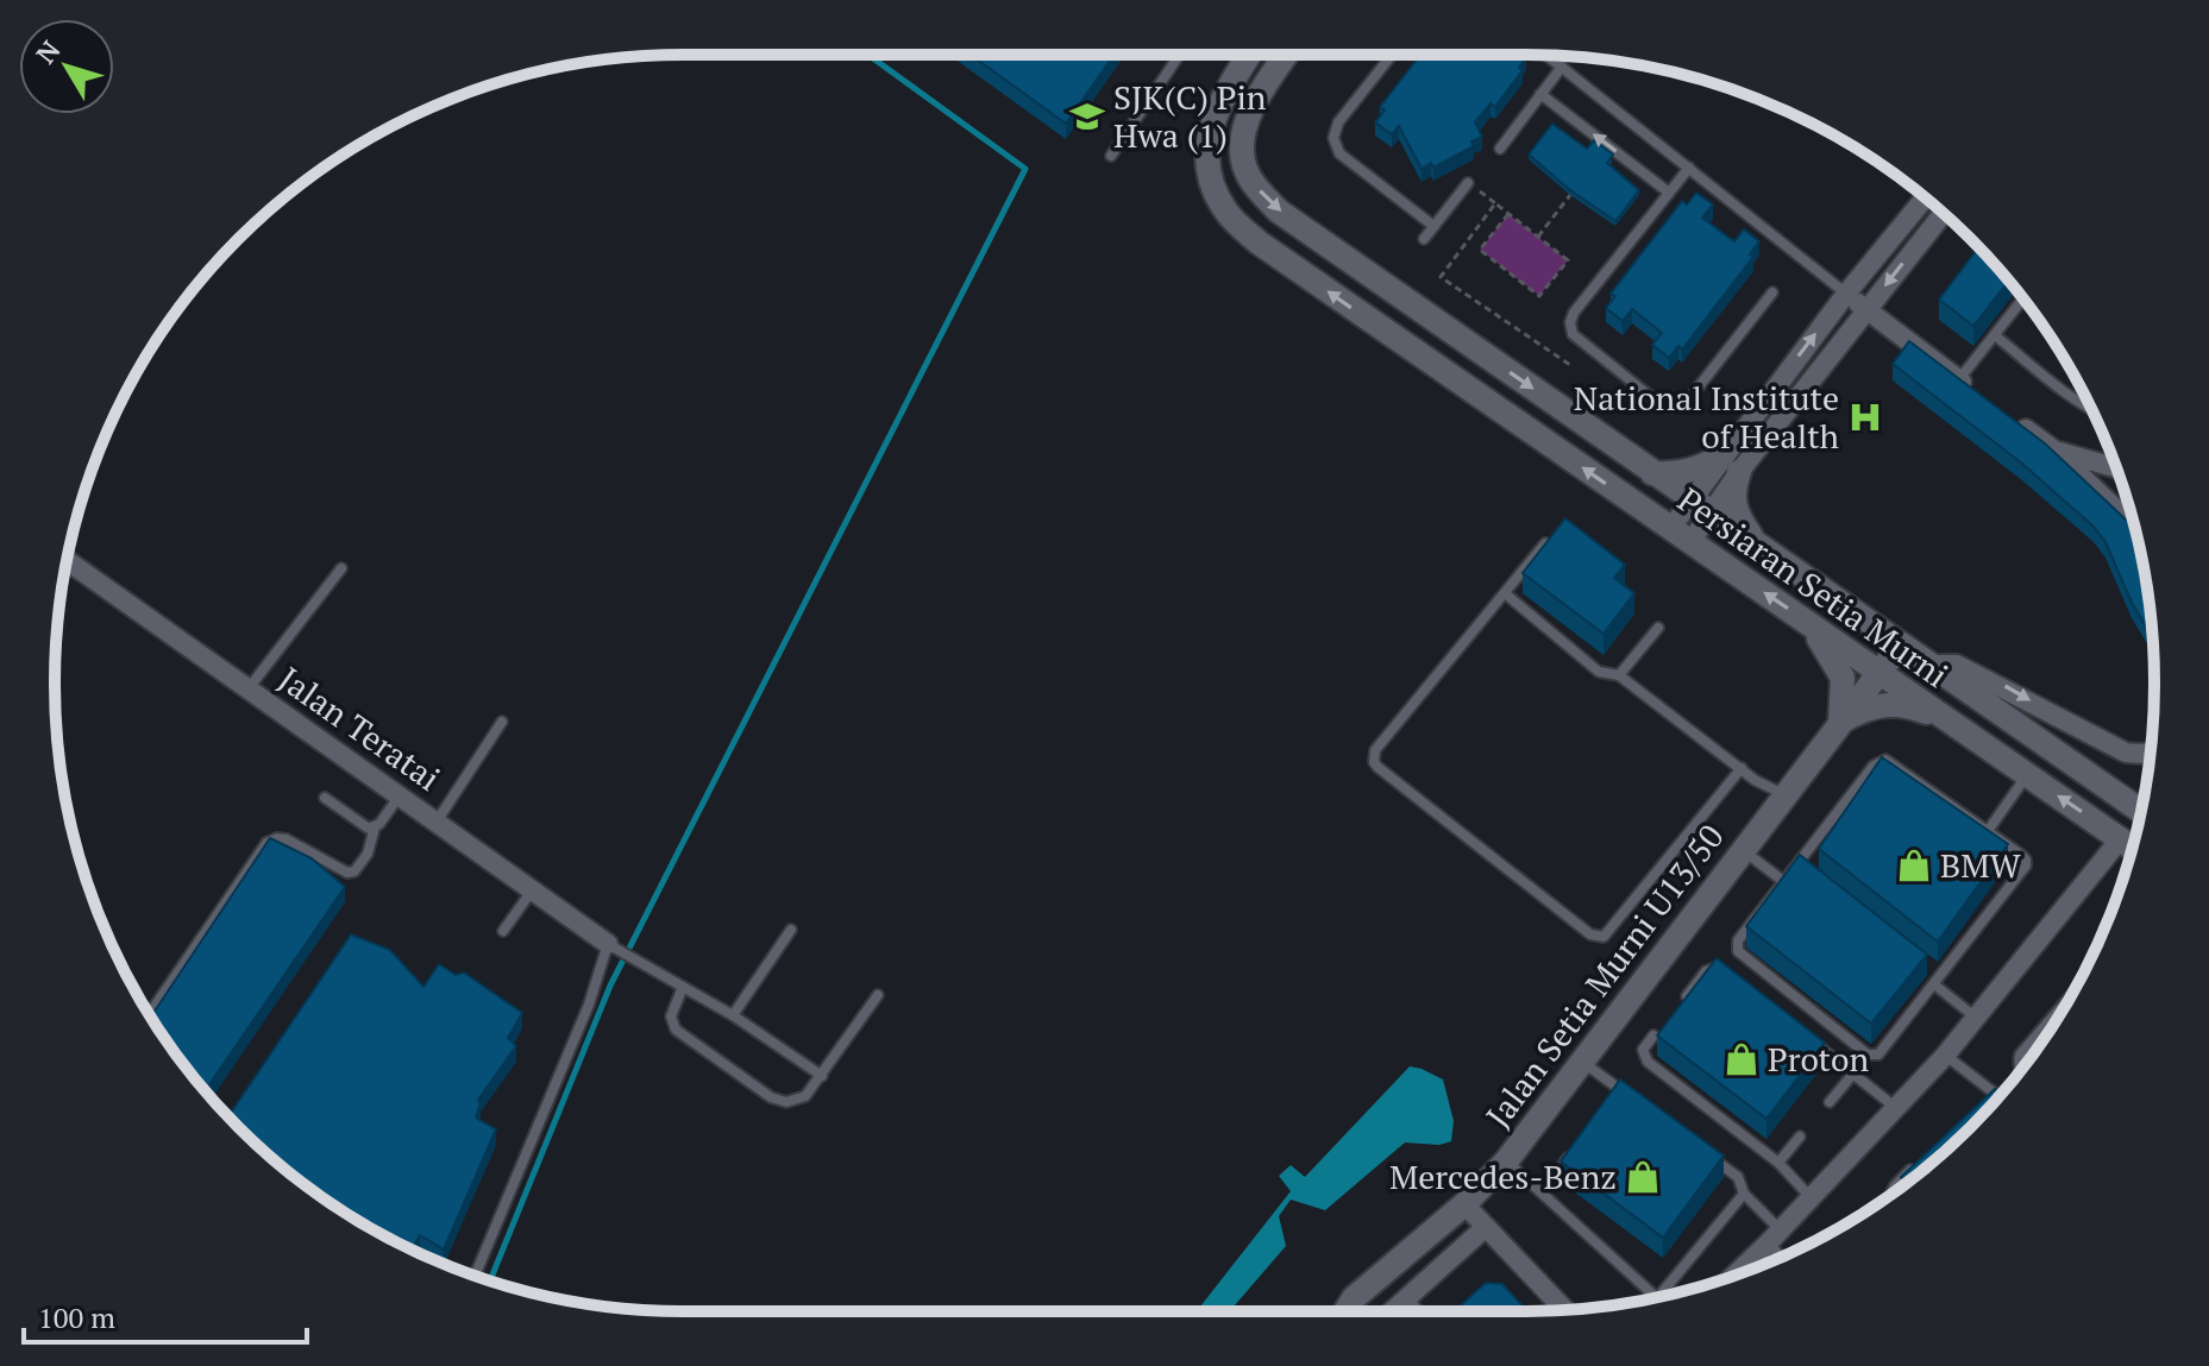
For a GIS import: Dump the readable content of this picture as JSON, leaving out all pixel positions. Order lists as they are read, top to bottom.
{
  "streets": {
    "street": ["Persiaran Setia Murni", "Jalan Teratai", "Jalan Setia Murni U13/50"]
  },
  "crossings": [
    ["Persiaran Setia Murni", "Jalan Setia Murni U13/50"]
  ],
  "places": {
    "school or university": ["SJK(C) Pin Hwa (1)"],
    "hospital": ["National Institute of Health"],
    "shop": ["BMW", "Proton", "Mercedes-Benz"]
  },
  "scale_bar": "100 m",
  "north": "top left"
}
